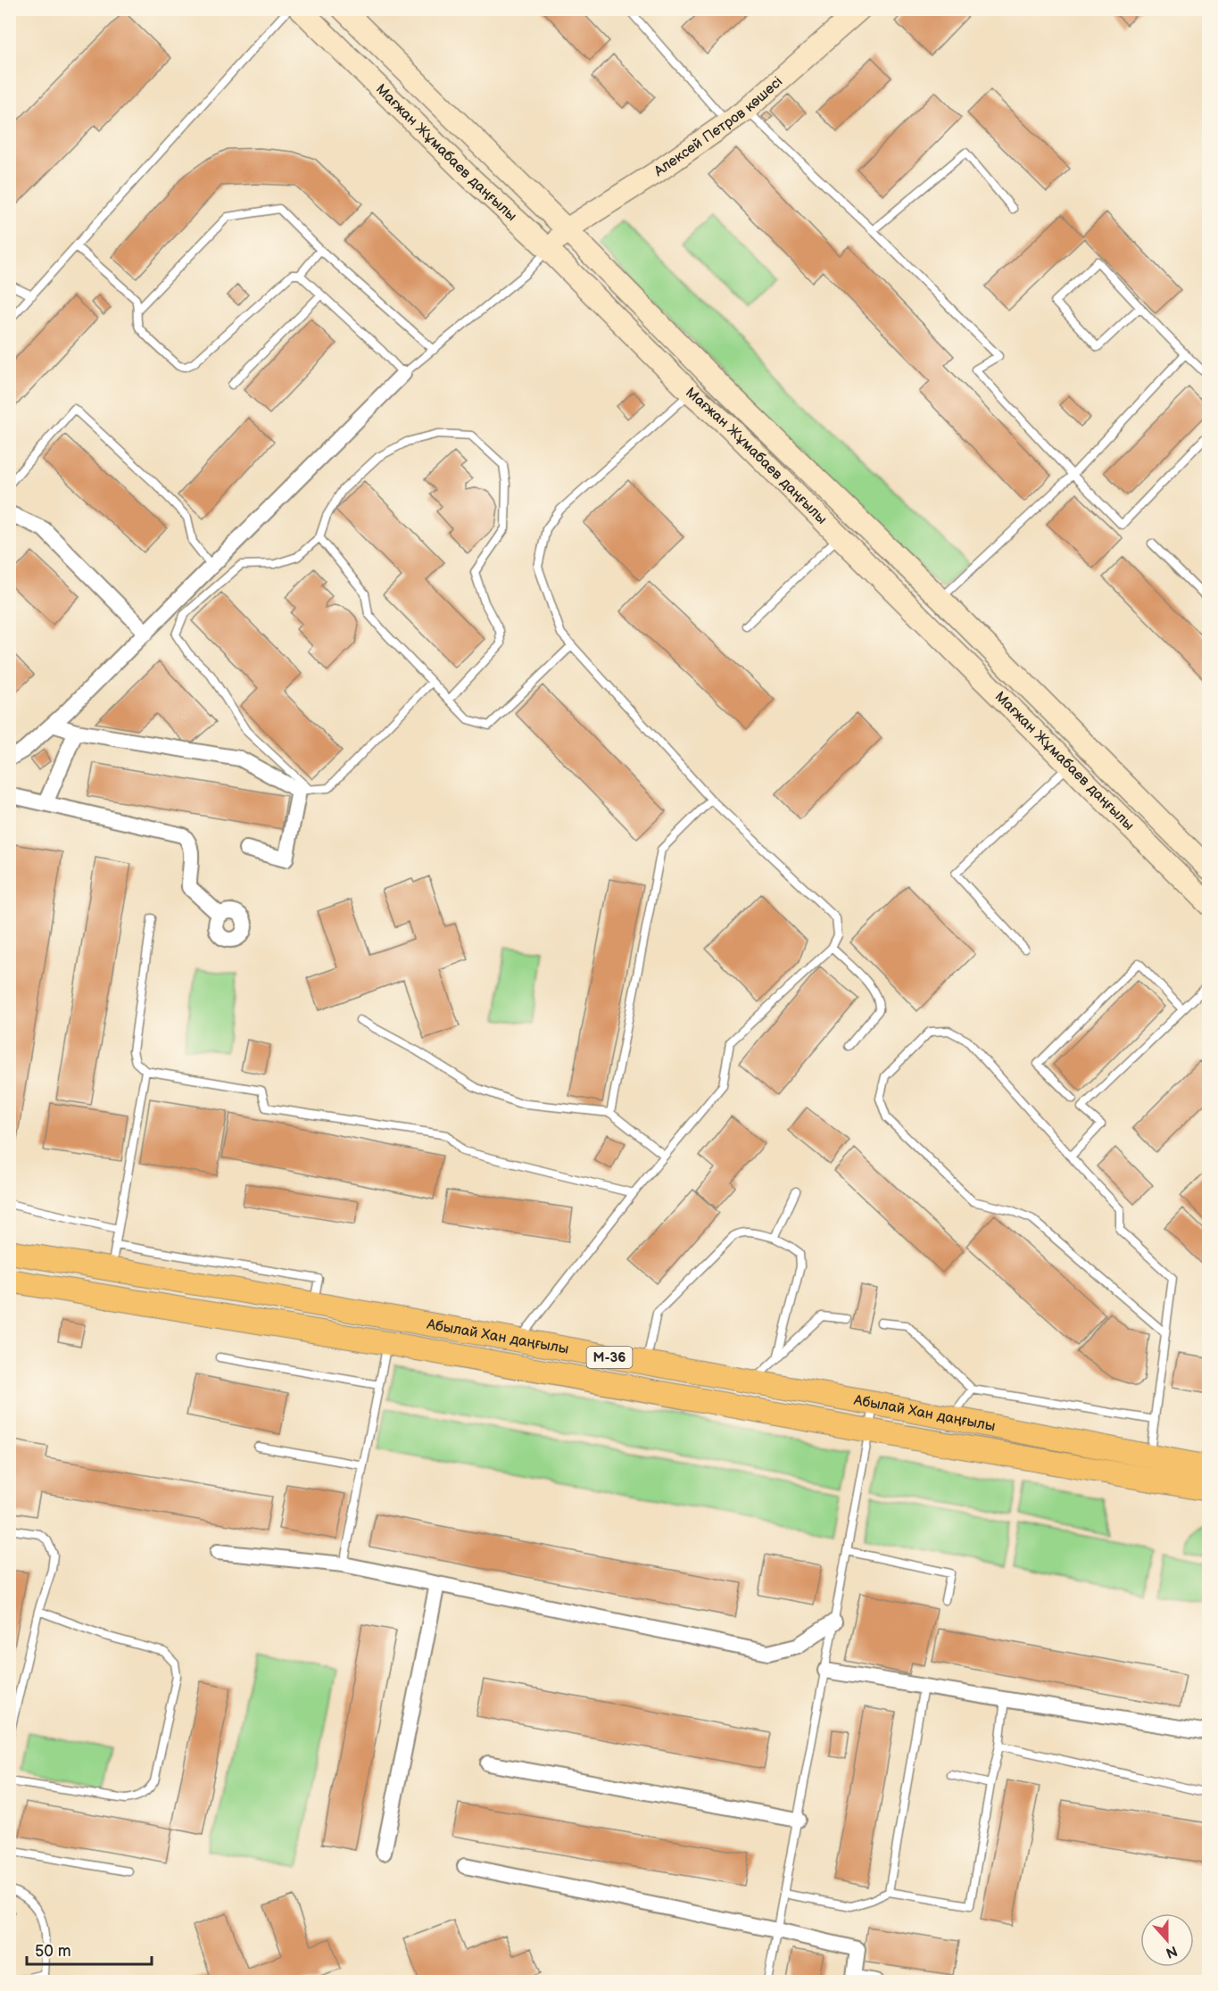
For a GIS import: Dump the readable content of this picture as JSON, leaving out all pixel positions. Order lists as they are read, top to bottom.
{
  "streets": {
    "main road": [
      "Алексей Петров көшесі",
      "Мағжан Жұмабаев даңғылы",
      "Абылай Хан даңғылы",
      "M-36"
    ]
  },
  "crossings": [
    ["Алексей Петров көшесі", "Мағжан Жұмабаев даңғылы"]
  ],
  "scale_bar": "50 m",
  "north": "bottom"
}
